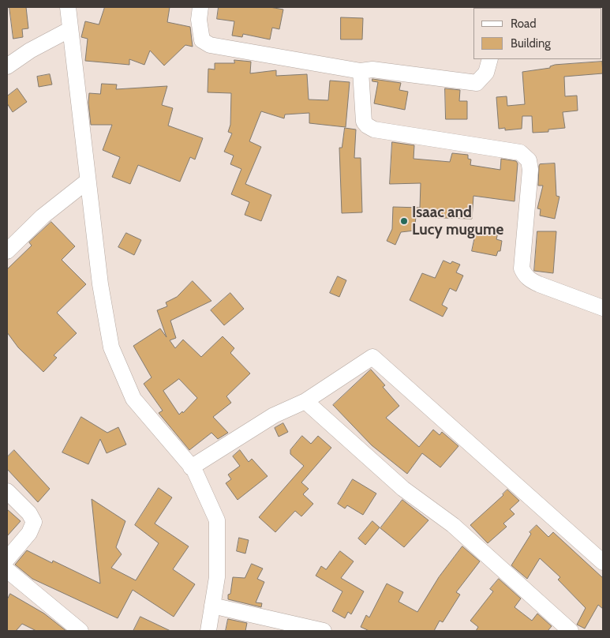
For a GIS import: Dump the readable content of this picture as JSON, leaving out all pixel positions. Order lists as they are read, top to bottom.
{
  "places": ["Isaac and Lucy mugume"],
  "legend": ["Road", "Building"]
}
